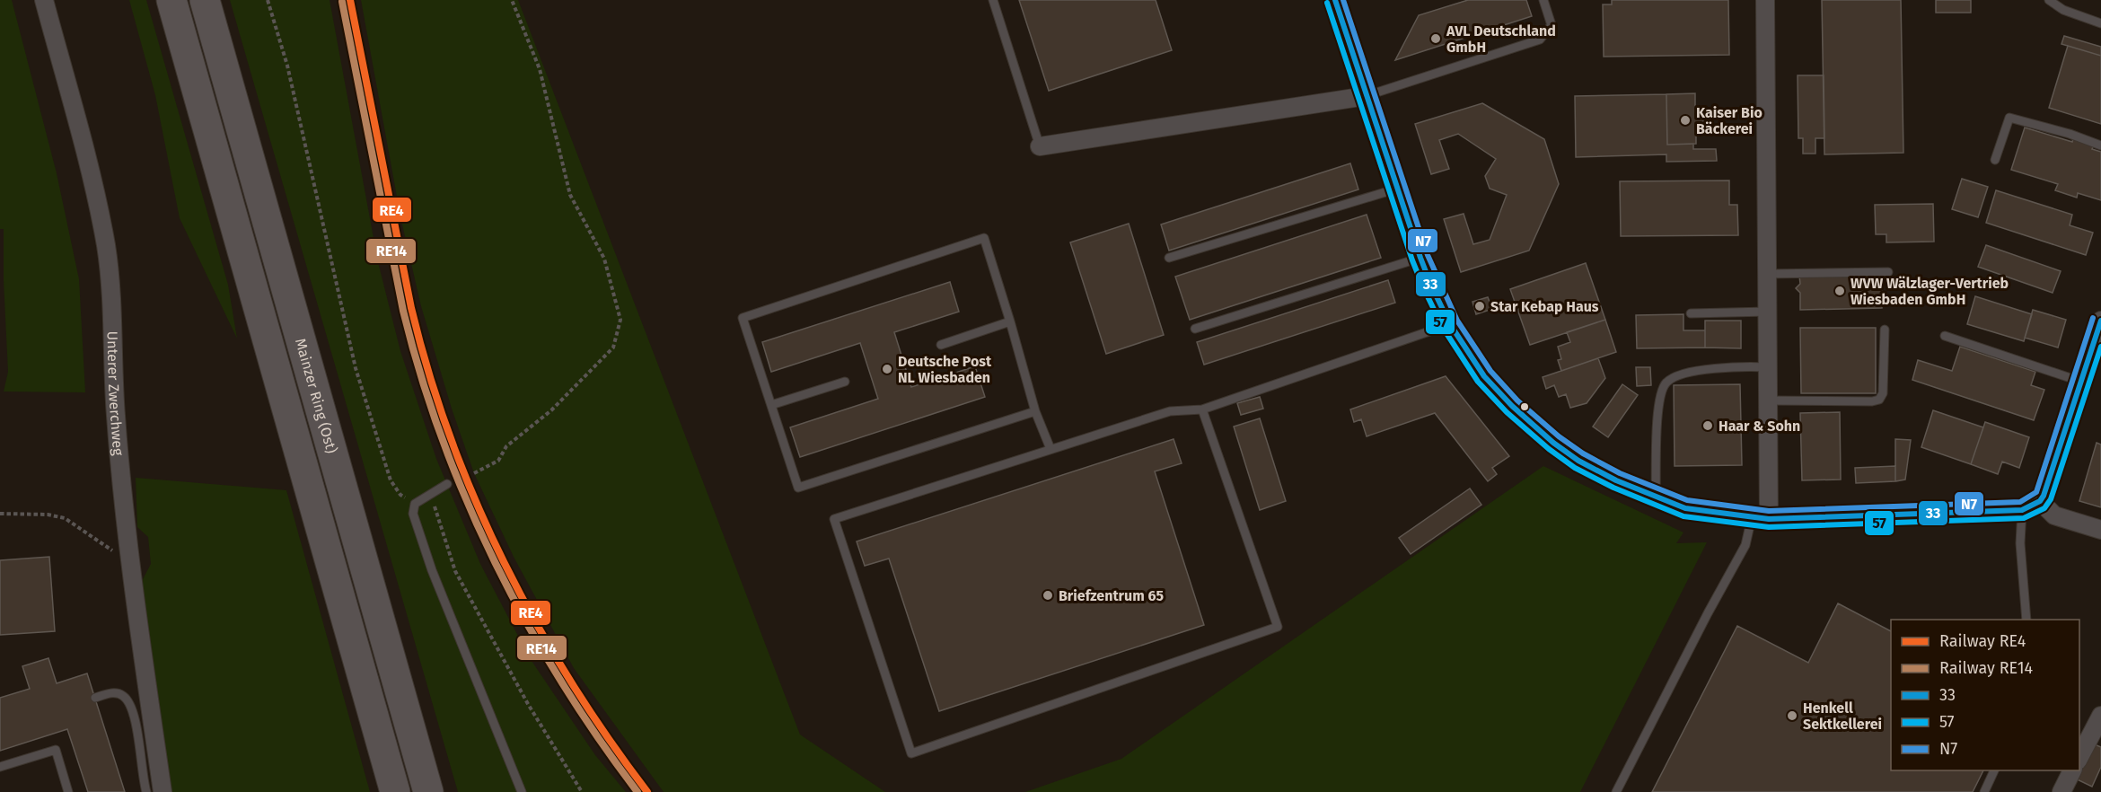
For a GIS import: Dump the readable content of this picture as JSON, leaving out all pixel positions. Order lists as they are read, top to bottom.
{
  "streets": {
    "highway": ["Mainzer Ring (Ost)"],
    "street": ["Unterer Zwerchweg"]
  },
  "places": [
    "AVL Deutschland GmbH",
    "Kaiser Bio Bäckerei",
    "WVW Wälzlager-Vertrieb Wiesbaden GmbH",
    "Star Kebap Haus",
    "Deutsche Post NL Wiesbaden",
    "Haar & Sohn",
    "Briefzentrum 65",
    "Henkell Sektkellerei"
  ],
  "lines": [
    "rail line RE4",
    "transit line 33",
    "transit line N7",
    "rail line RE14",
    "transit line 57"
  ],
  "legend": [
    "Railway RE4",
    "Railway RE14",
    "33",
    "57",
    "N7"
  ]
}
